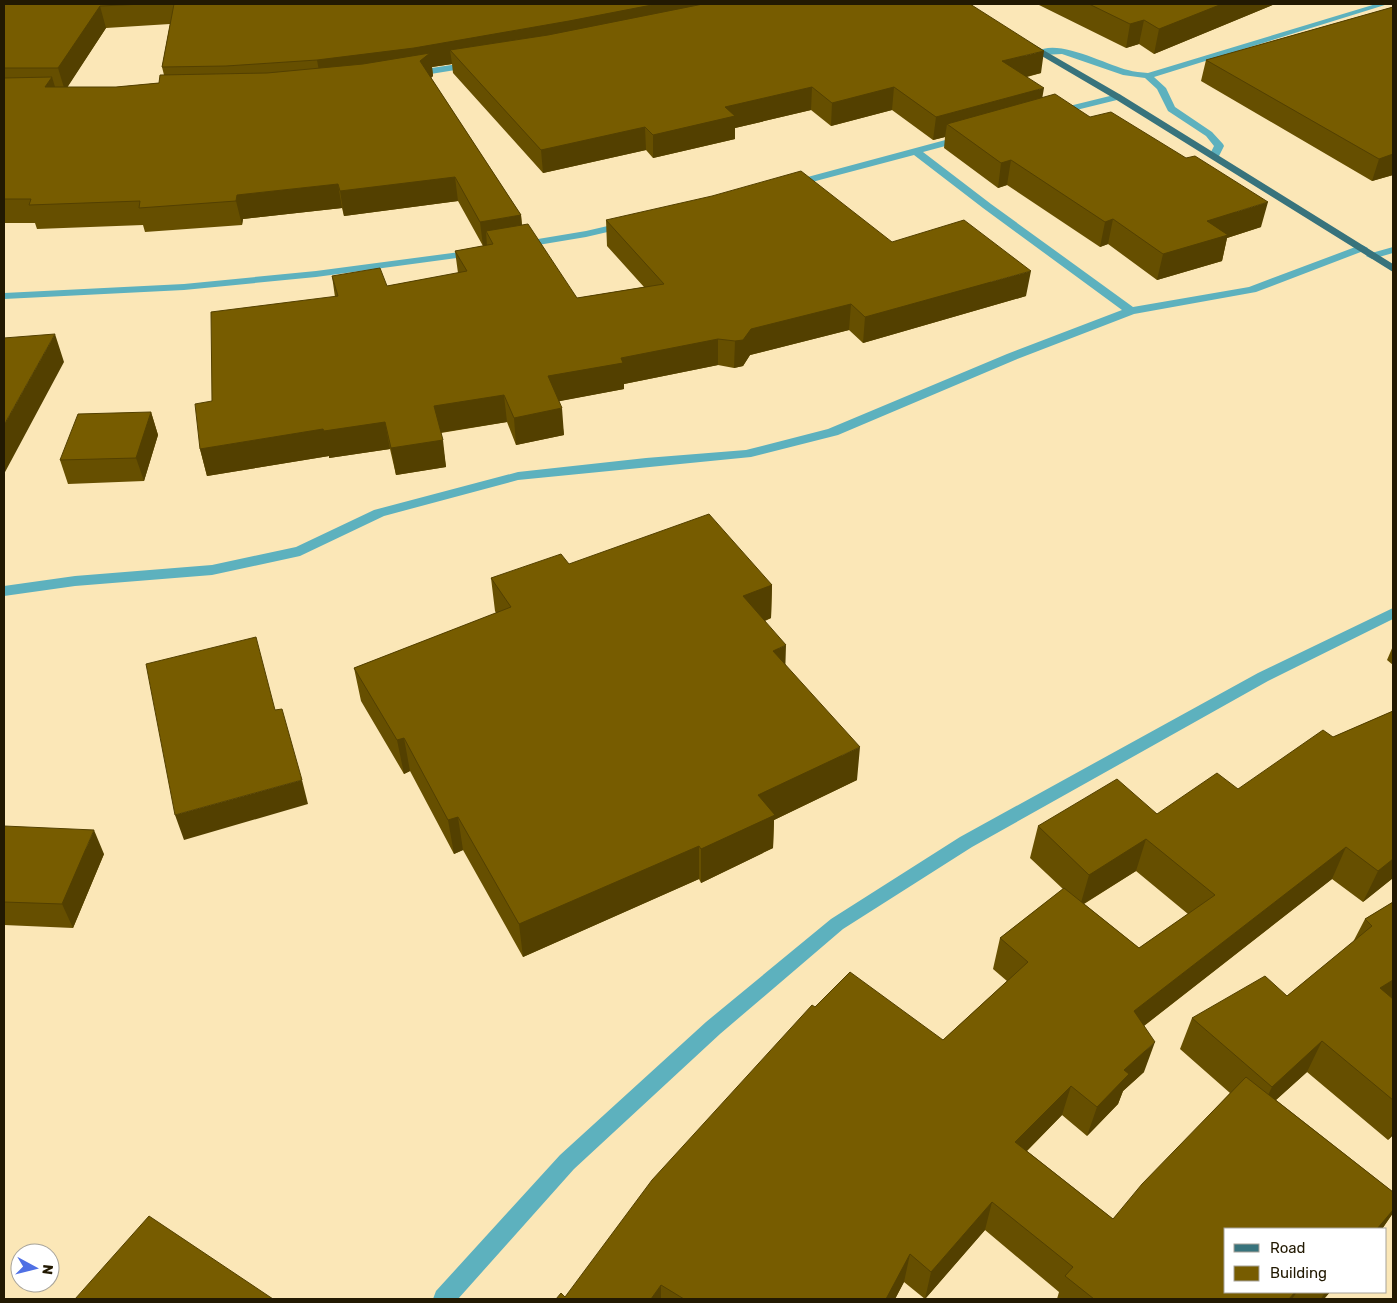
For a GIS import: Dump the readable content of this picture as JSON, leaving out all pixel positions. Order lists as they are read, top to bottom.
{
  "legend": ["Road", "Building"],
  "north": "right"
}
